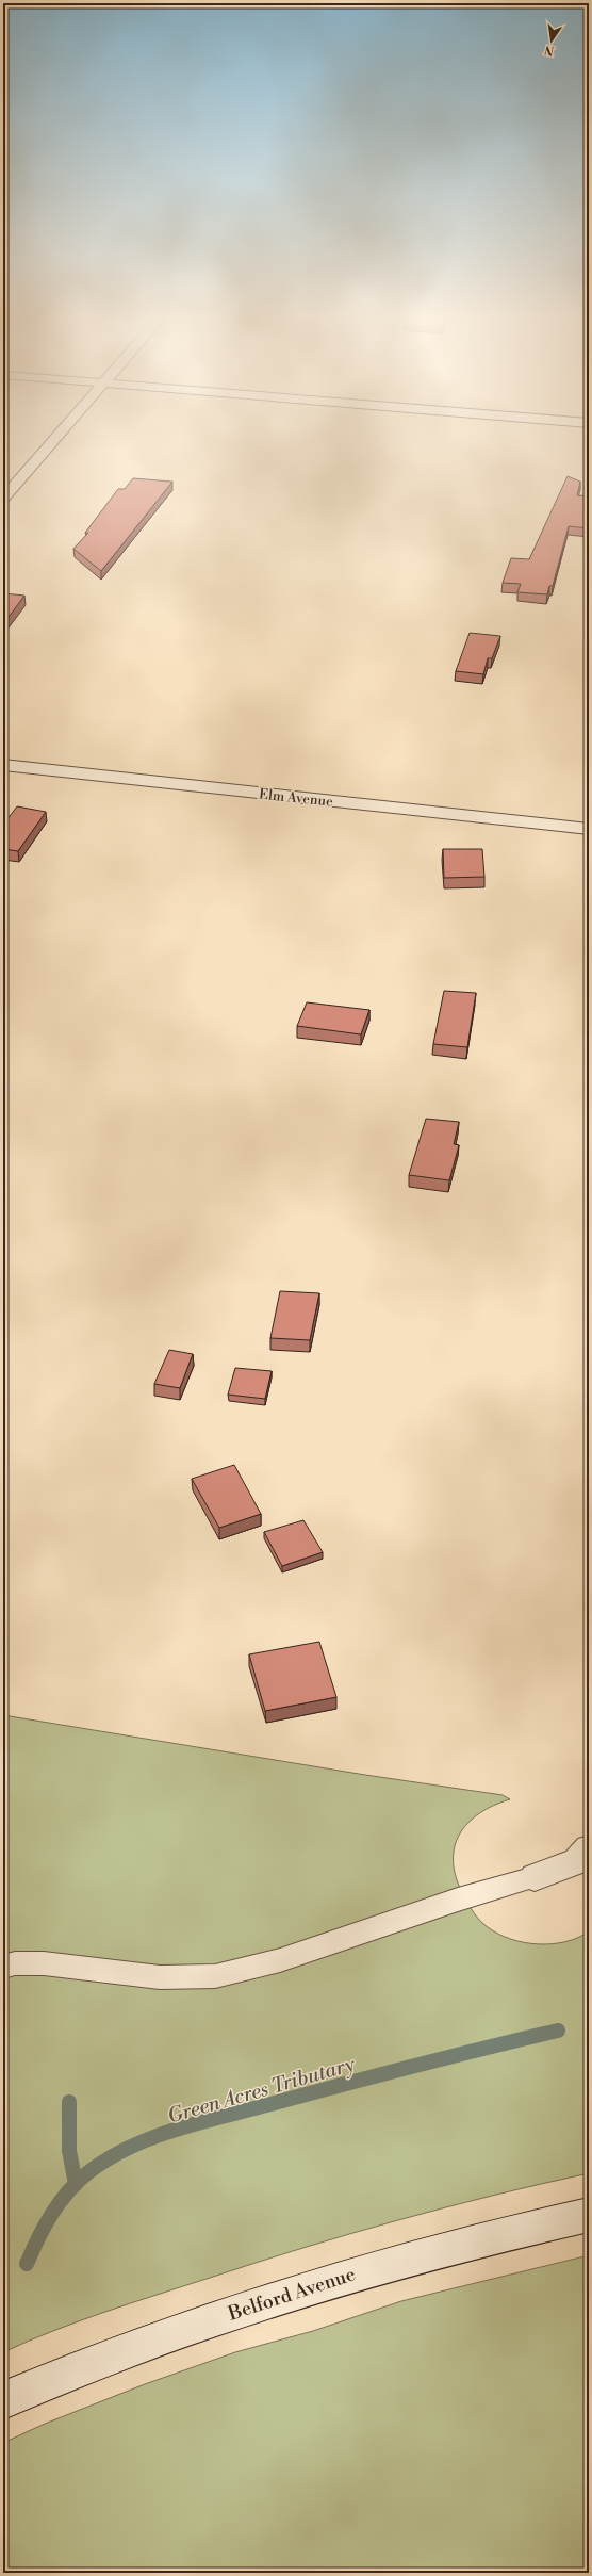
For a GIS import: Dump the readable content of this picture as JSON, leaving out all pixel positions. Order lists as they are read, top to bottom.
{
  "streets": {
    "street": ["Elm Avenue", "Belford Avenue"]
  },
  "water": ["Green Acres Tributary"],
  "north": "bottom"
}
